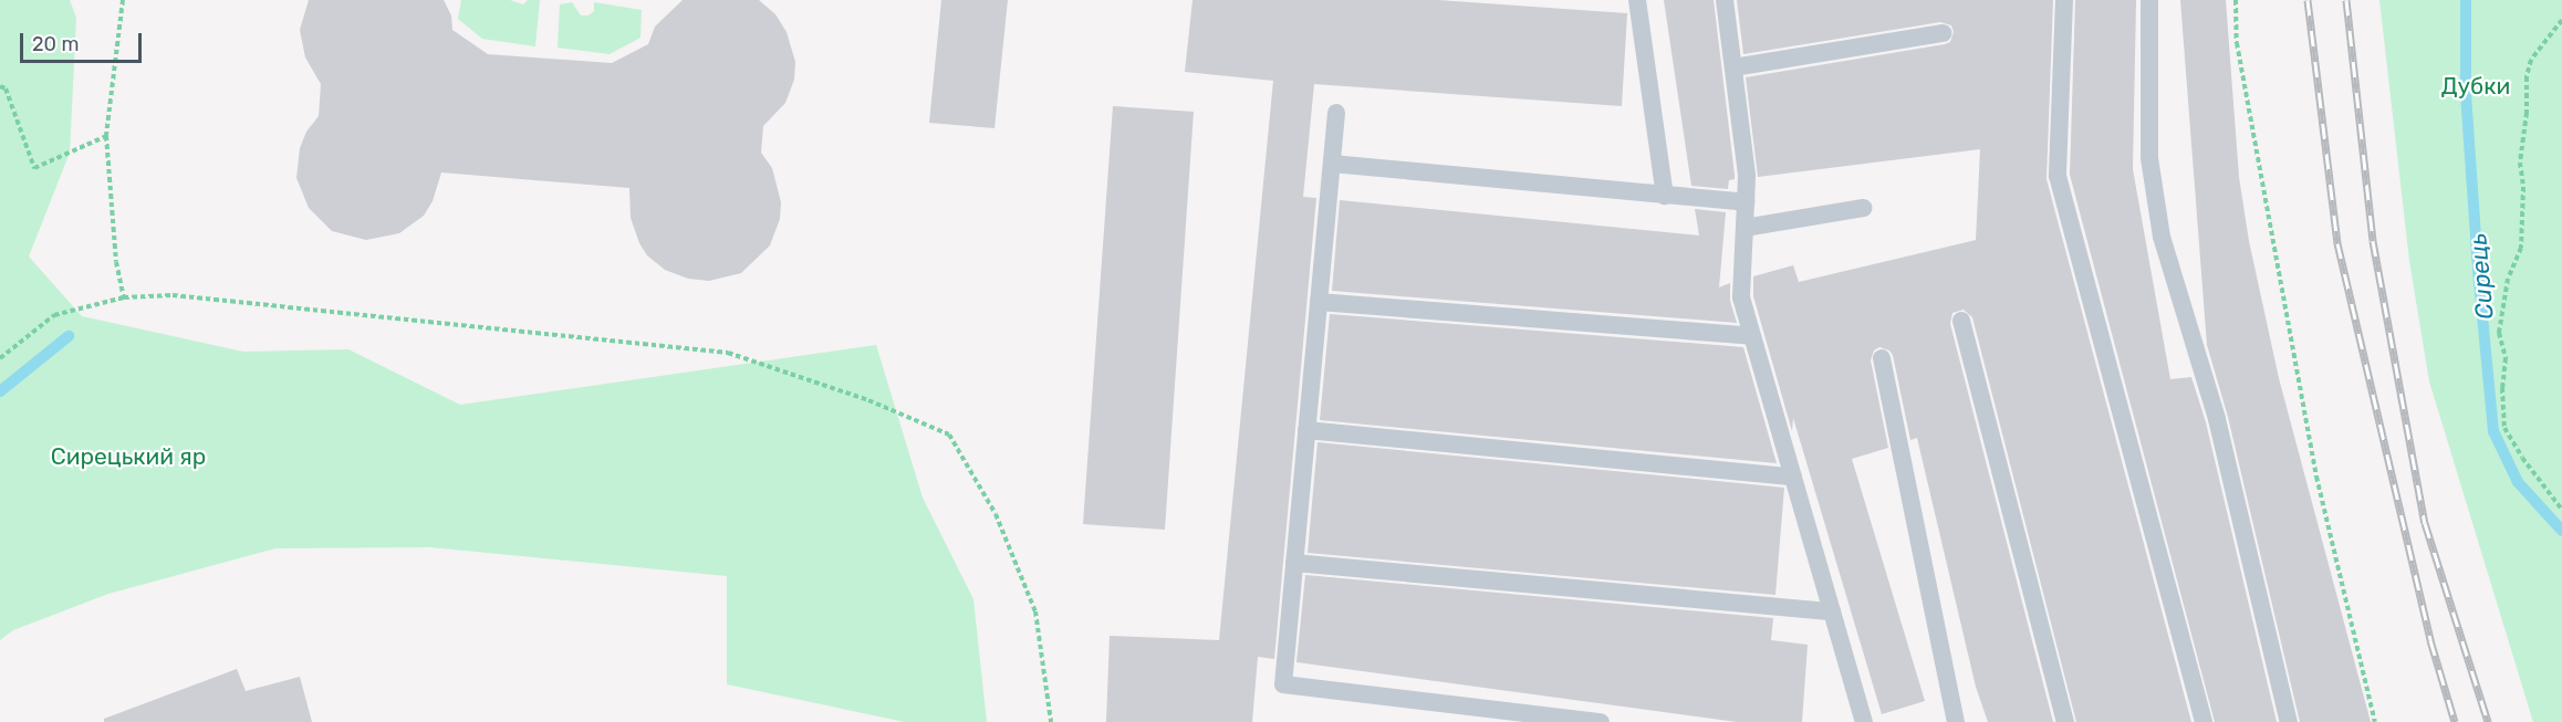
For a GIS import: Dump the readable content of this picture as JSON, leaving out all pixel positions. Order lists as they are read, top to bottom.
{
  "water": ["Сирець"],
  "parks": ["Дубки", "Сирецький яр"],
  "scale_bar": "20 m"
}
